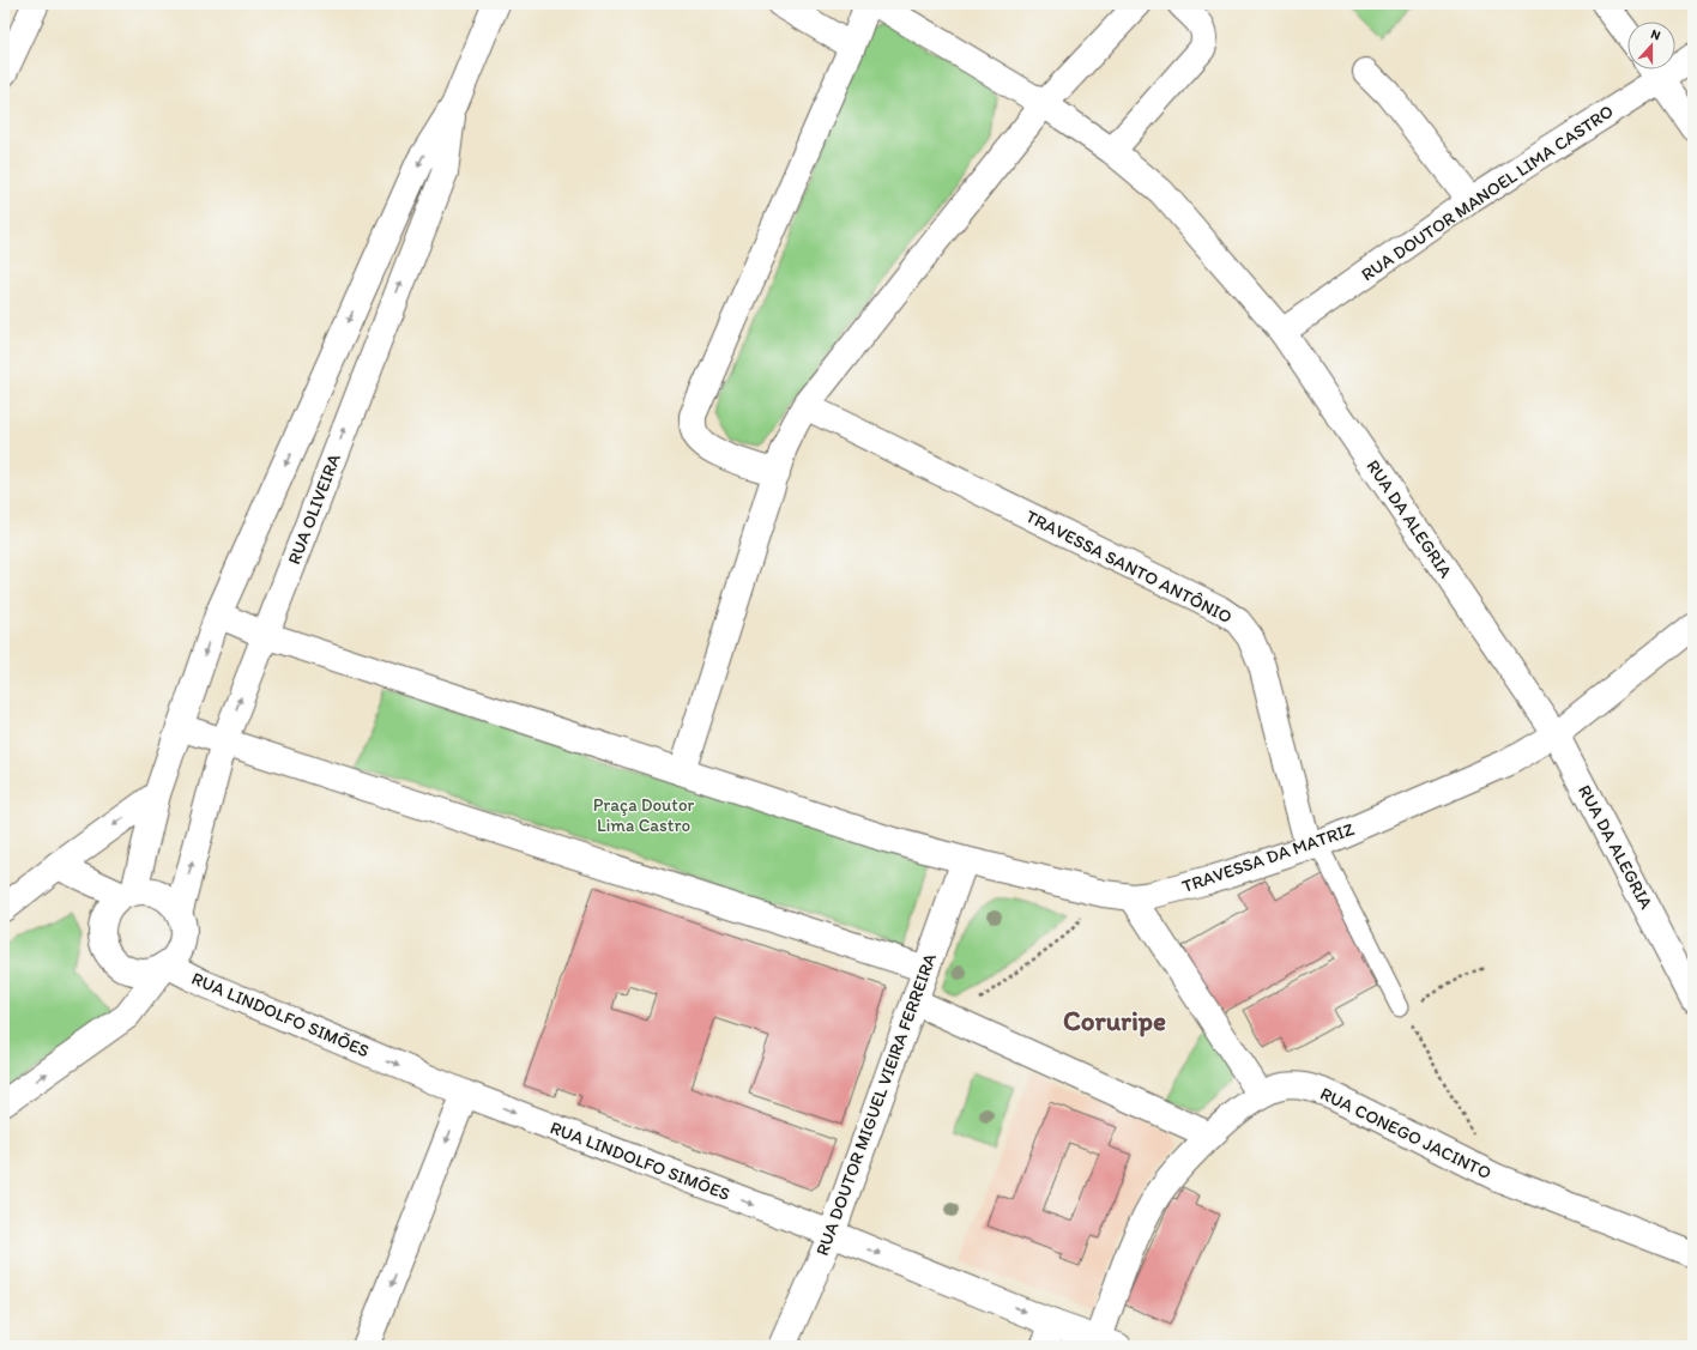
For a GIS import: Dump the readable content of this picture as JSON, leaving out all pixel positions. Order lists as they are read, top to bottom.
{
  "streets": {
    "street": [
      "RUA DOUTOR MANOEL LIMA CASTRO",
      "RUA OLIVEIRA",
      "RUA DA ALEGRIA",
      "TRAVESSA SANTO ANTÔNIO",
      "TRAVESSA DA MATRIZ",
      "RUA LINDOLFO SIMÕES",
      "RUA DOUTOR MIGUEL VIEIRA FERREIRA",
      "RUA CONEGO JACINTO"
    ]
  },
  "crossings": [
    ["RUA DOUTOR MANOEL LIMA CASTRO", "RUA DA ALEGRIA"],
    ["RUA OLIVEIRA", "RUA LINDOLFO SIMÕES"],
    ["RUA DA ALEGRIA", "TRAVESSA DA MATRIZ"],
    ["TRAVESSA SANTO ANTÔNIO", "TRAVESSA DA MATRIZ"],
    ["TRAVESSA DA MATRIZ", "RUA DOUTOR MIGUEL VIEIRA FERREIRA"],
    ["RUA LINDOLFO SIMÕES", "RUA DOUTOR MIGUEL VIEIRA FERREIRA"],
    ["RUA LINDOLFO SIMÕES", "RUA CONEGO JACINTO"]
  ],
  "one_way": ["RUA LINDOLFO SIMÕES"],
  "districts": ["Coruripe"],
  "parks": ["Praça Doutor Lima Castro"],
  "north": "top"
}
